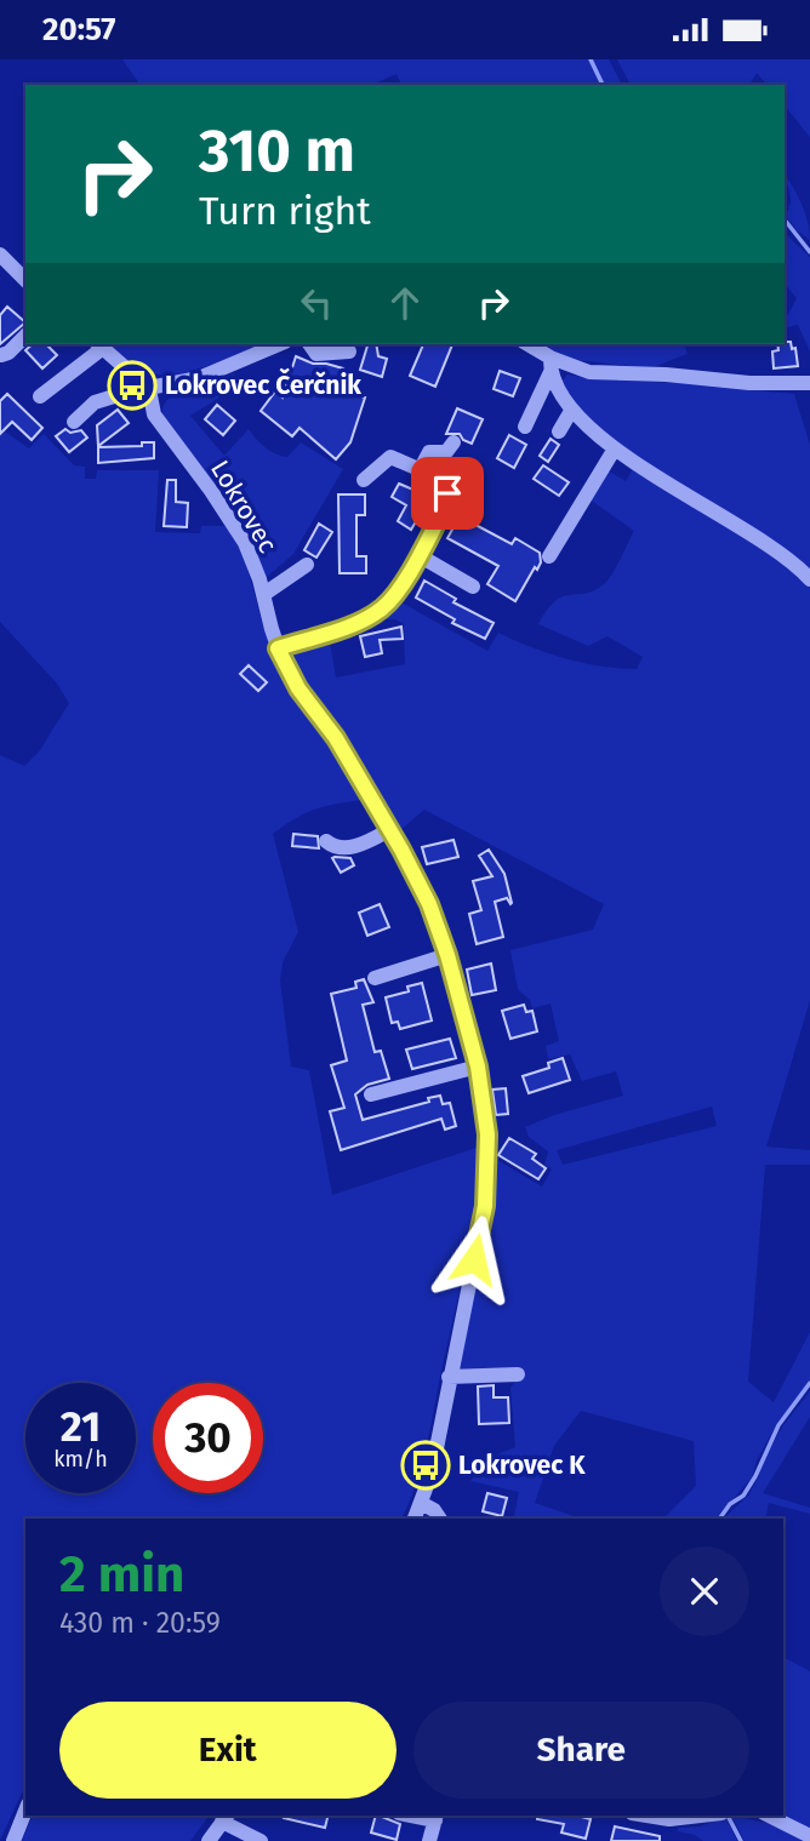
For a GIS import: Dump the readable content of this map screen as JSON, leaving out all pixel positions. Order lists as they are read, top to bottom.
{
  "streets": {
    "street": ["Lokrovec"]
  },
  "places": {
    "bus stop": ["Lokrovec Čerčnik", "Lokrovec K"]
  },
  "page": {
    "status": "20:57",
    "turn": ["310 m", "Turn right"],
    "speed": "21 km/h",
    "limit": "30",
    "heading": ["2 min", "430 m · 20:59"],
    "buttons": ["Exit", "Share"]
  }
}
